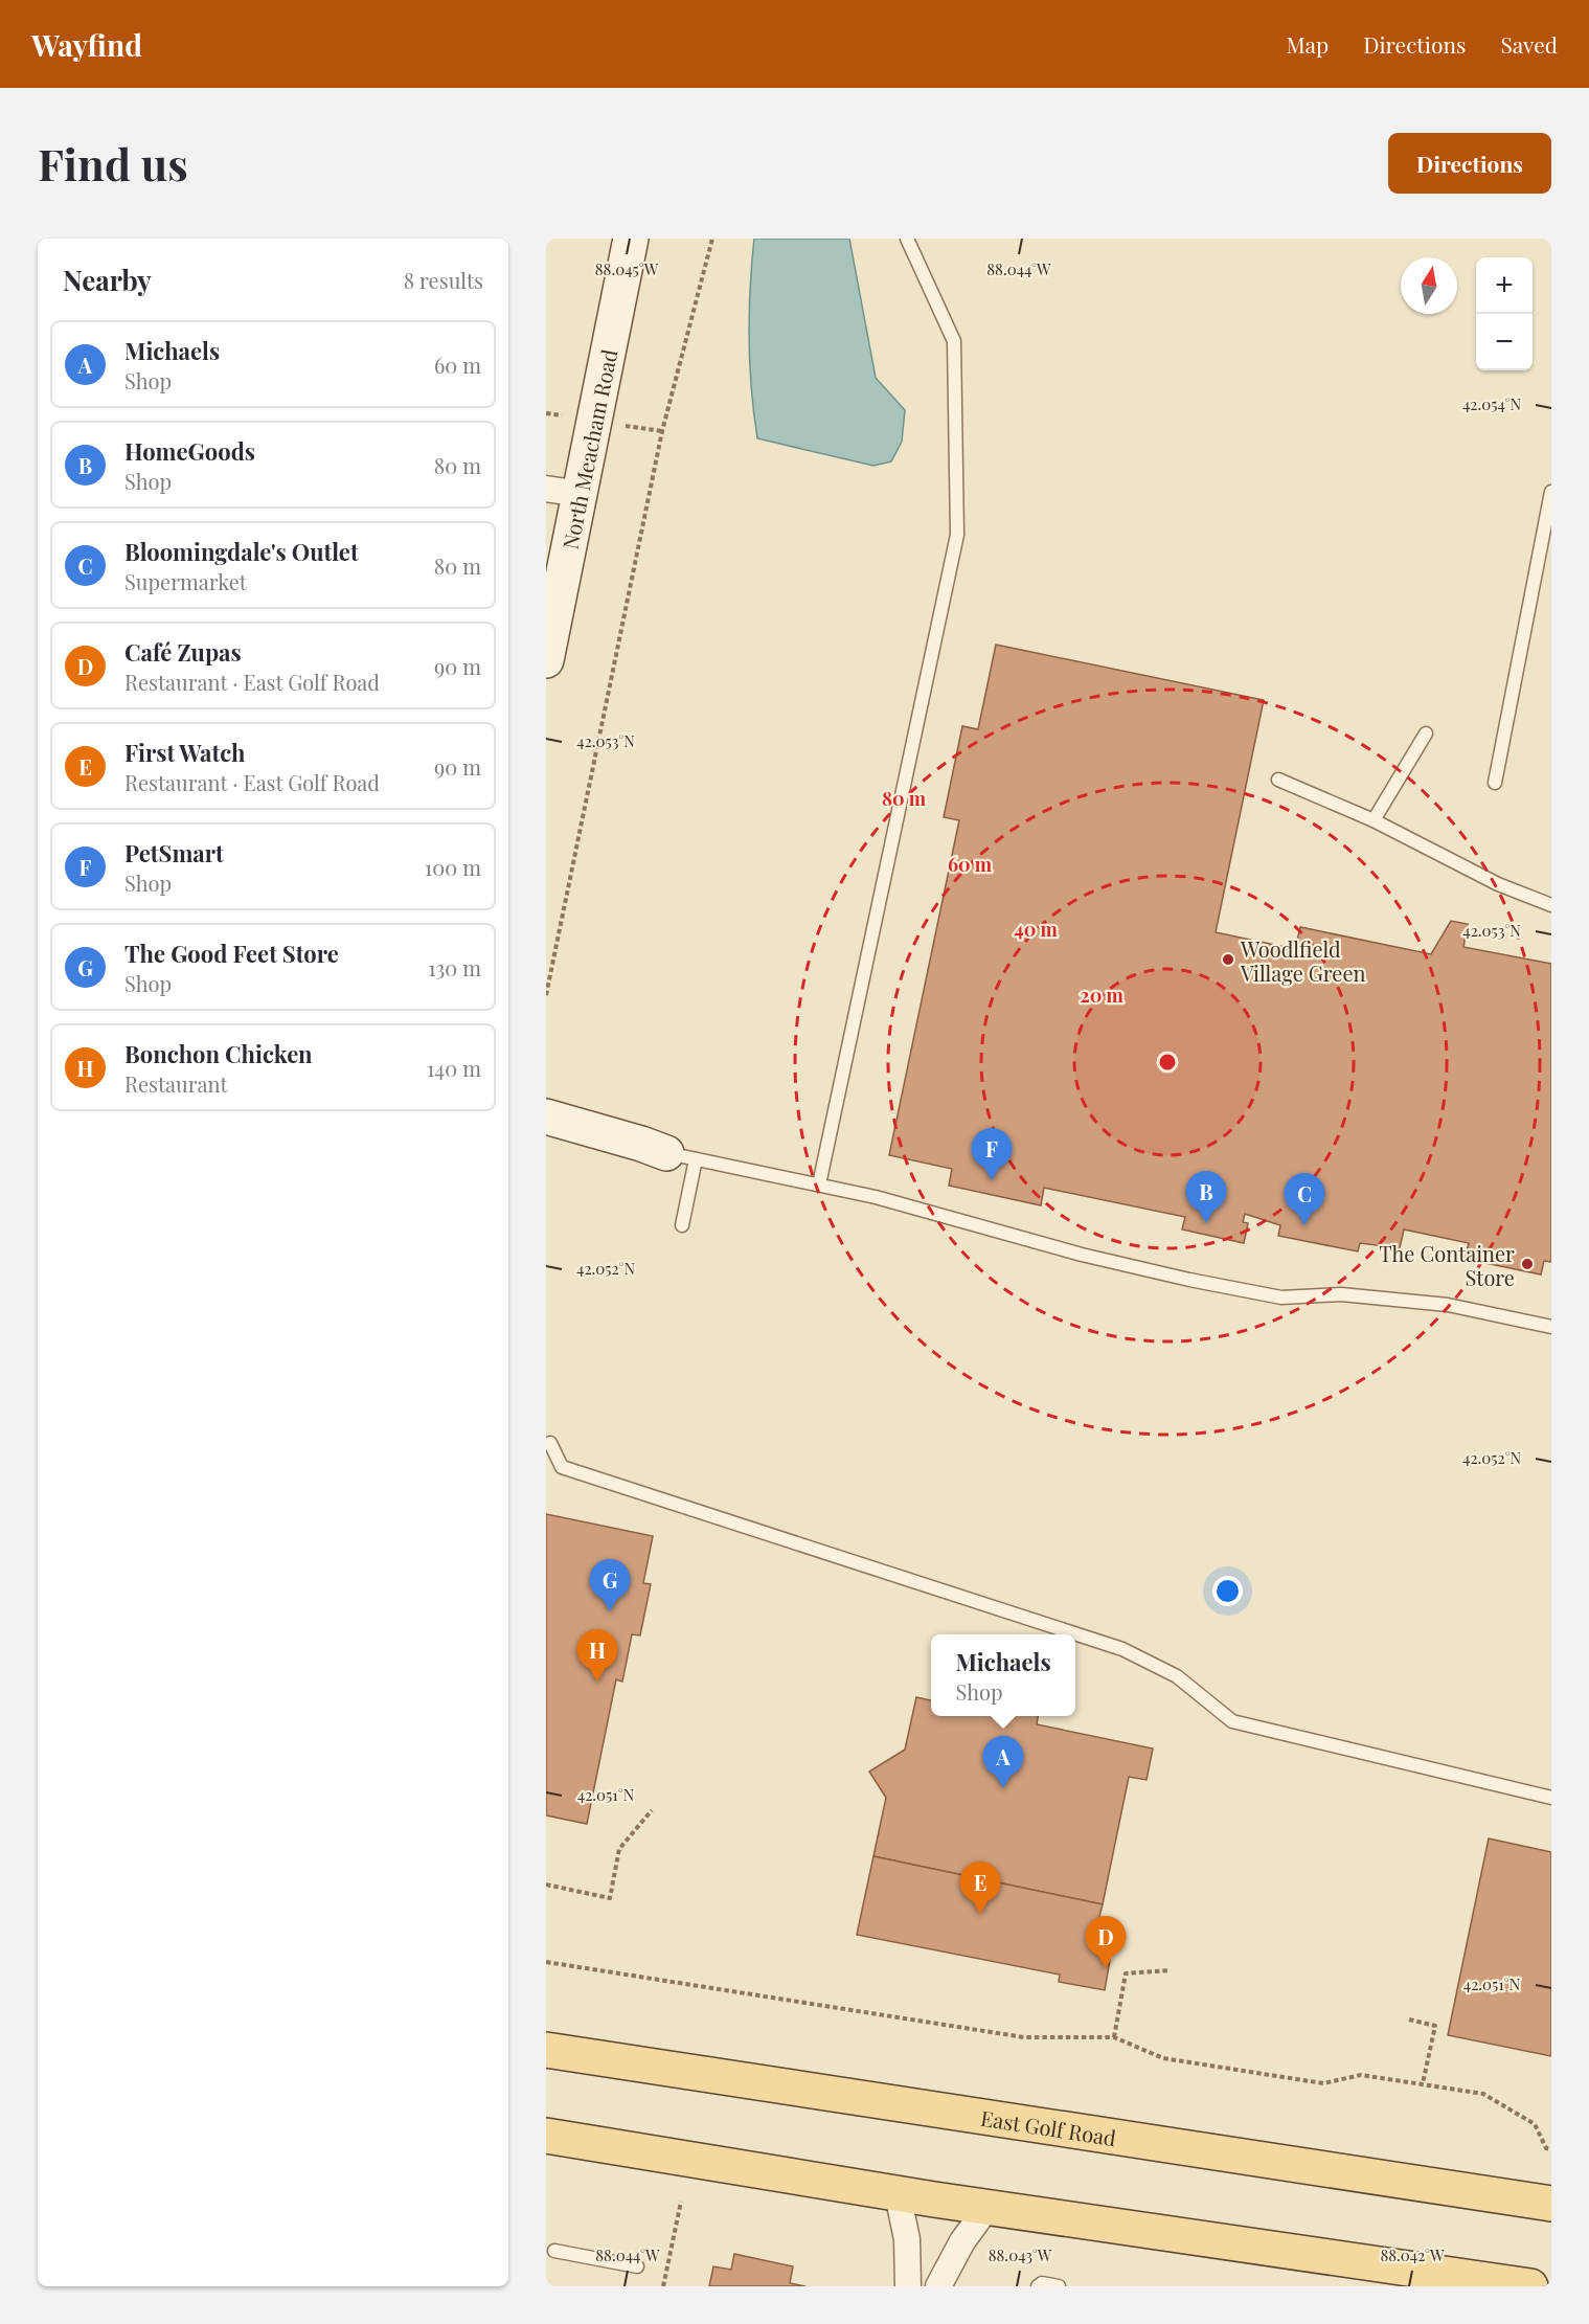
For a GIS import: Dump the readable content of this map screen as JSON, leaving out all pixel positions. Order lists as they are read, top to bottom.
{
  "streets": {
    "main road": ["North Meacham Road", "East Golf Road"]
  },
  "places": ["Woodlfield Village Green", "The Container Store"],
  "north": "top",
  "page": {
    "header": "Wayfind",
    "nav": ["Map", "Directions", "Saved"],
    "buttons": "Directions",
    "title": "Find us",
    "heading": ["Nearby", "8 results"],
    "map_buttons": ["+", "−"],
    "list": [
      {
        "mark": "A",
        "name": "Michaels",
        "note": "Shop",
        "value": "60 m"
      },
      {
        "mark": "B",
        "name": "HomeGoods",
        "note": "Shop",
        "value": "80 m"
      },
      {
        "mark": "C",
        "name": "Bloomingdale's Outlet",
        "note": "Supermarket",
        "value": "80 m"
      },
      {
        "mark": "D",
        "name": "Café Zupas",
        "note": "Restaurant · East Golf Road",
        "value": "90 m"
      },
      {
        "mark": "E",
        "name": "First Watch",
        "note": "Restaurant · East Golf Road",
        "value": "90 m"
      },
      {
        "mark": "F",
        "name": "PetSmart",
        "note": "Shop",
        "value": "100 m"
      },
      {
        "mark": "G",
        "name": "The Good Feet Store",
        "note": "Shop",
        "value": "130 m"
      },
      {
        "mark": "H",
        "name": "Bonchon Chicken",
        "note": "Restaurant",
        "value": "140 m"
      }
    ],
    "pins": [
      "F",
      "B",
      "C",
      "G",
      "H",
      "A",
      "E",
      "D"
    ],
    "popup": ["Michaels", "Shop"]
  },
  "coordinates": [
    "88.045°W",
    "88.044°W",
    "42.054°N",
    "42.053°N",
    "42.052°N",
    "42.051°N",
    "88.043°W",
    "88.042°W"
  ],
  "rings": [
    "80 m",
    "60 m",
    "40 m",
    "20 m"
  ]
}
